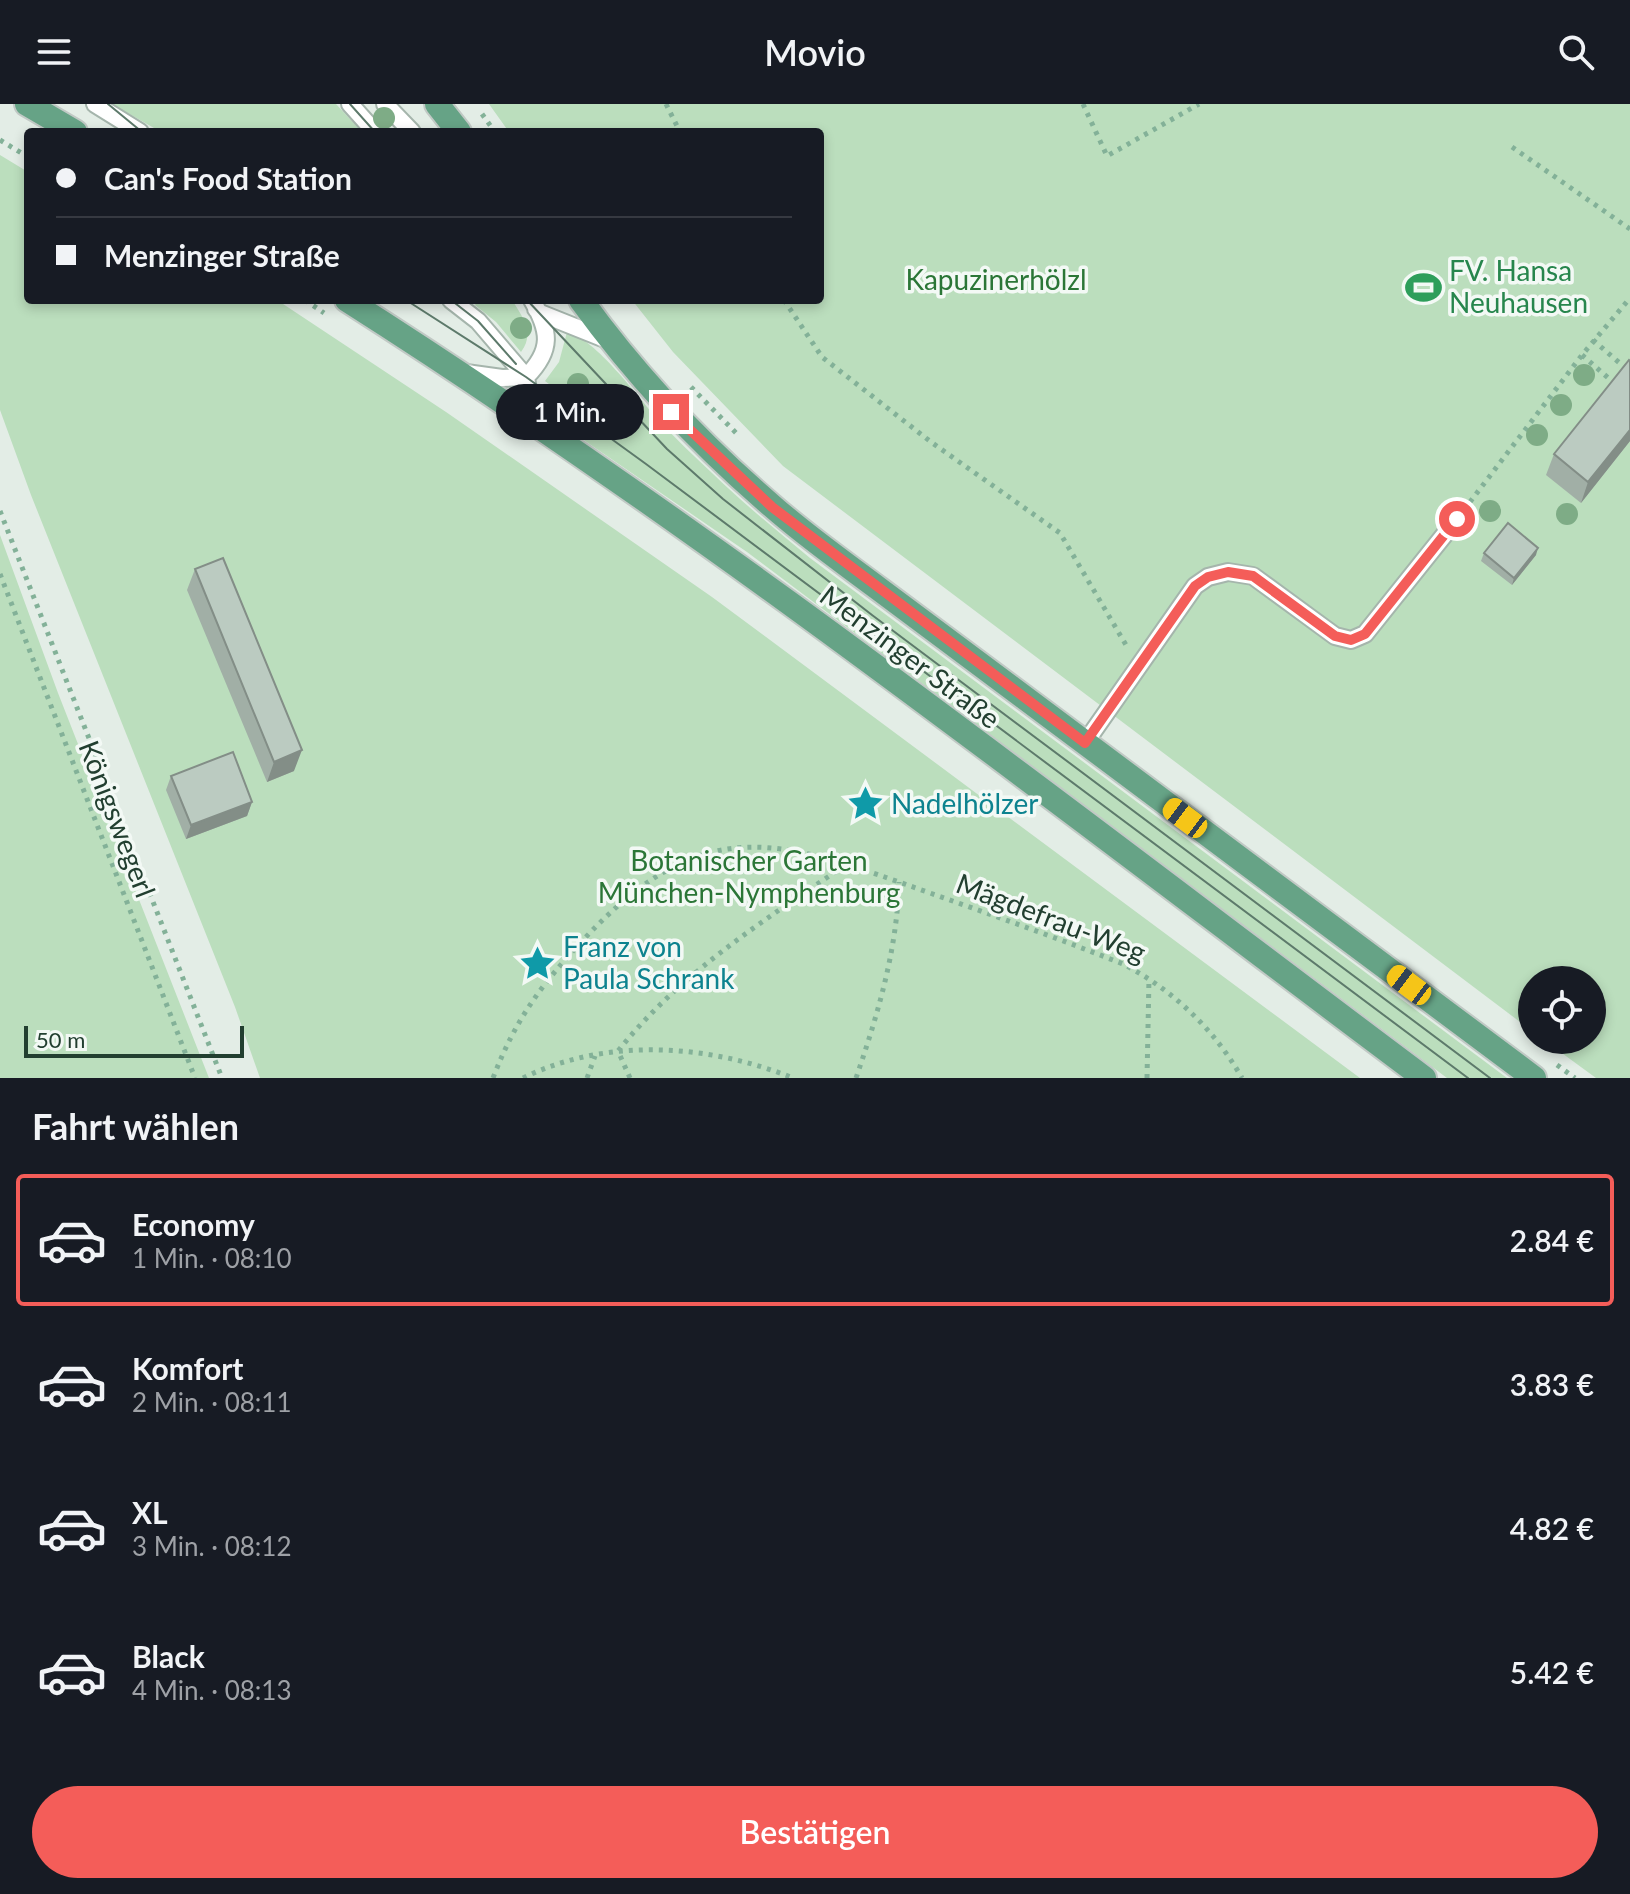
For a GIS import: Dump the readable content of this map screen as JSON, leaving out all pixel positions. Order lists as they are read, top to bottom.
{
  "streets": {
    "main road": ["Menzinger Straße"],
    "path": ["Königswegerl", "Mägdefrau-Weg"]
  },
  "parks": ["Kapuzinerhölzl", "Botanischer Garten München-Nymphenburg"],
  "places": {
    "sports": ["FV. Hansa Neuhausen"],
    "place": ["Nadelhölzer", "Franz von Paula Schrank"]
  },
  "scale_bar": "50 m",
  "page": {
    "header": "Movio",
    "banner": ["Can's Food Station", "Menzinger Straße"],
    "bubble": "1 Min.",
    "scale": "50 m",
    "heading": "Fahrt wählen",
    "list": [
      {
        "name": "Economy",
        "note": "1 Min. · 08:10",
        "value": "2.84 €"
      },
      {
        "name": "Komfort",
        "note": "2 Min. · 08:11",
        "value": "3.83 €"
      },
      {
        "name": "XL",
        "note": "3 Min. · 08:12",
        "value": "4.82 €"
      },
      {
        "name": "Black",
        "note": "4 Min. · 08:13",
        "value": "5.42 €"
      }
    ],
    "buttons": "Bestätigen"
  }
}
